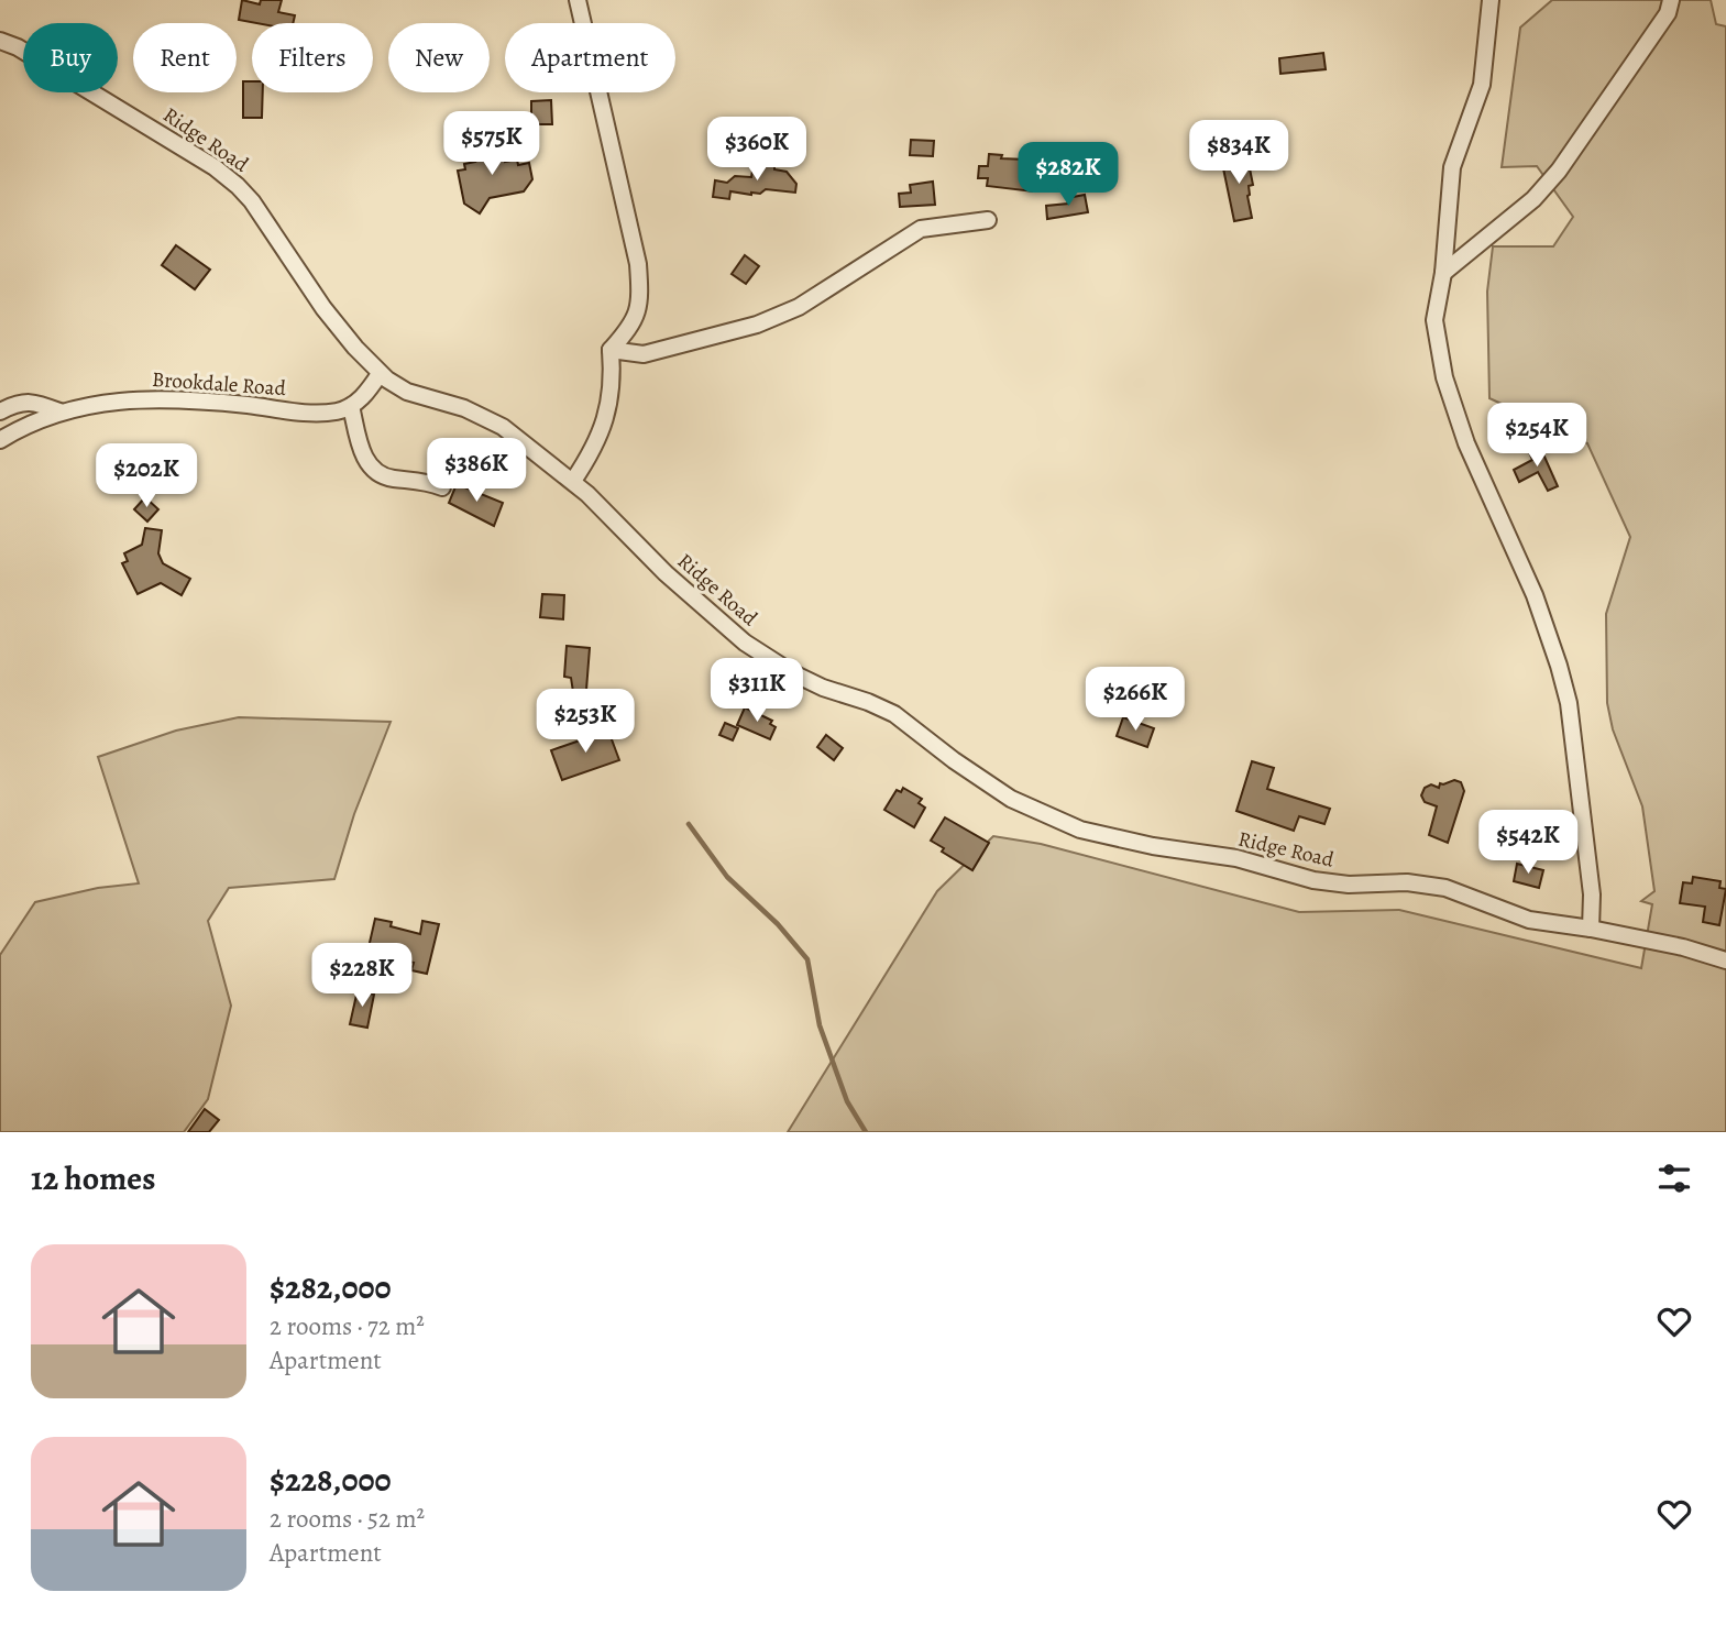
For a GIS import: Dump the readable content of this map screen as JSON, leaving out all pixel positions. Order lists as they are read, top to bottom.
{
  "streets": {
    "street": ["Ridge Road", "Brookdale Road"]
  },
  "page": {
    "chip": [
      "Buy",
      "Rent",
      "Filters",
      "New",
      "Apartment"
    ],
    "price": [
      "$575K",
      "$360K",
      "$834K",
      "$282K",
      "$254K",
      "$386K",
      "$202K",
      "$311K",
      "$266K",
      "$253K",
      "$542K",
      "$228K"
    ],
    "heading": "12 homes",
    "list": [
      {
        "name": "$282,000",
        "note": "2 rooms · 72 m² · Apartment"
      },
      {
        "name": "$228,000",
        "note": "2 rooms · 52 m² · Apartment"
      }
    ]
  }
}
